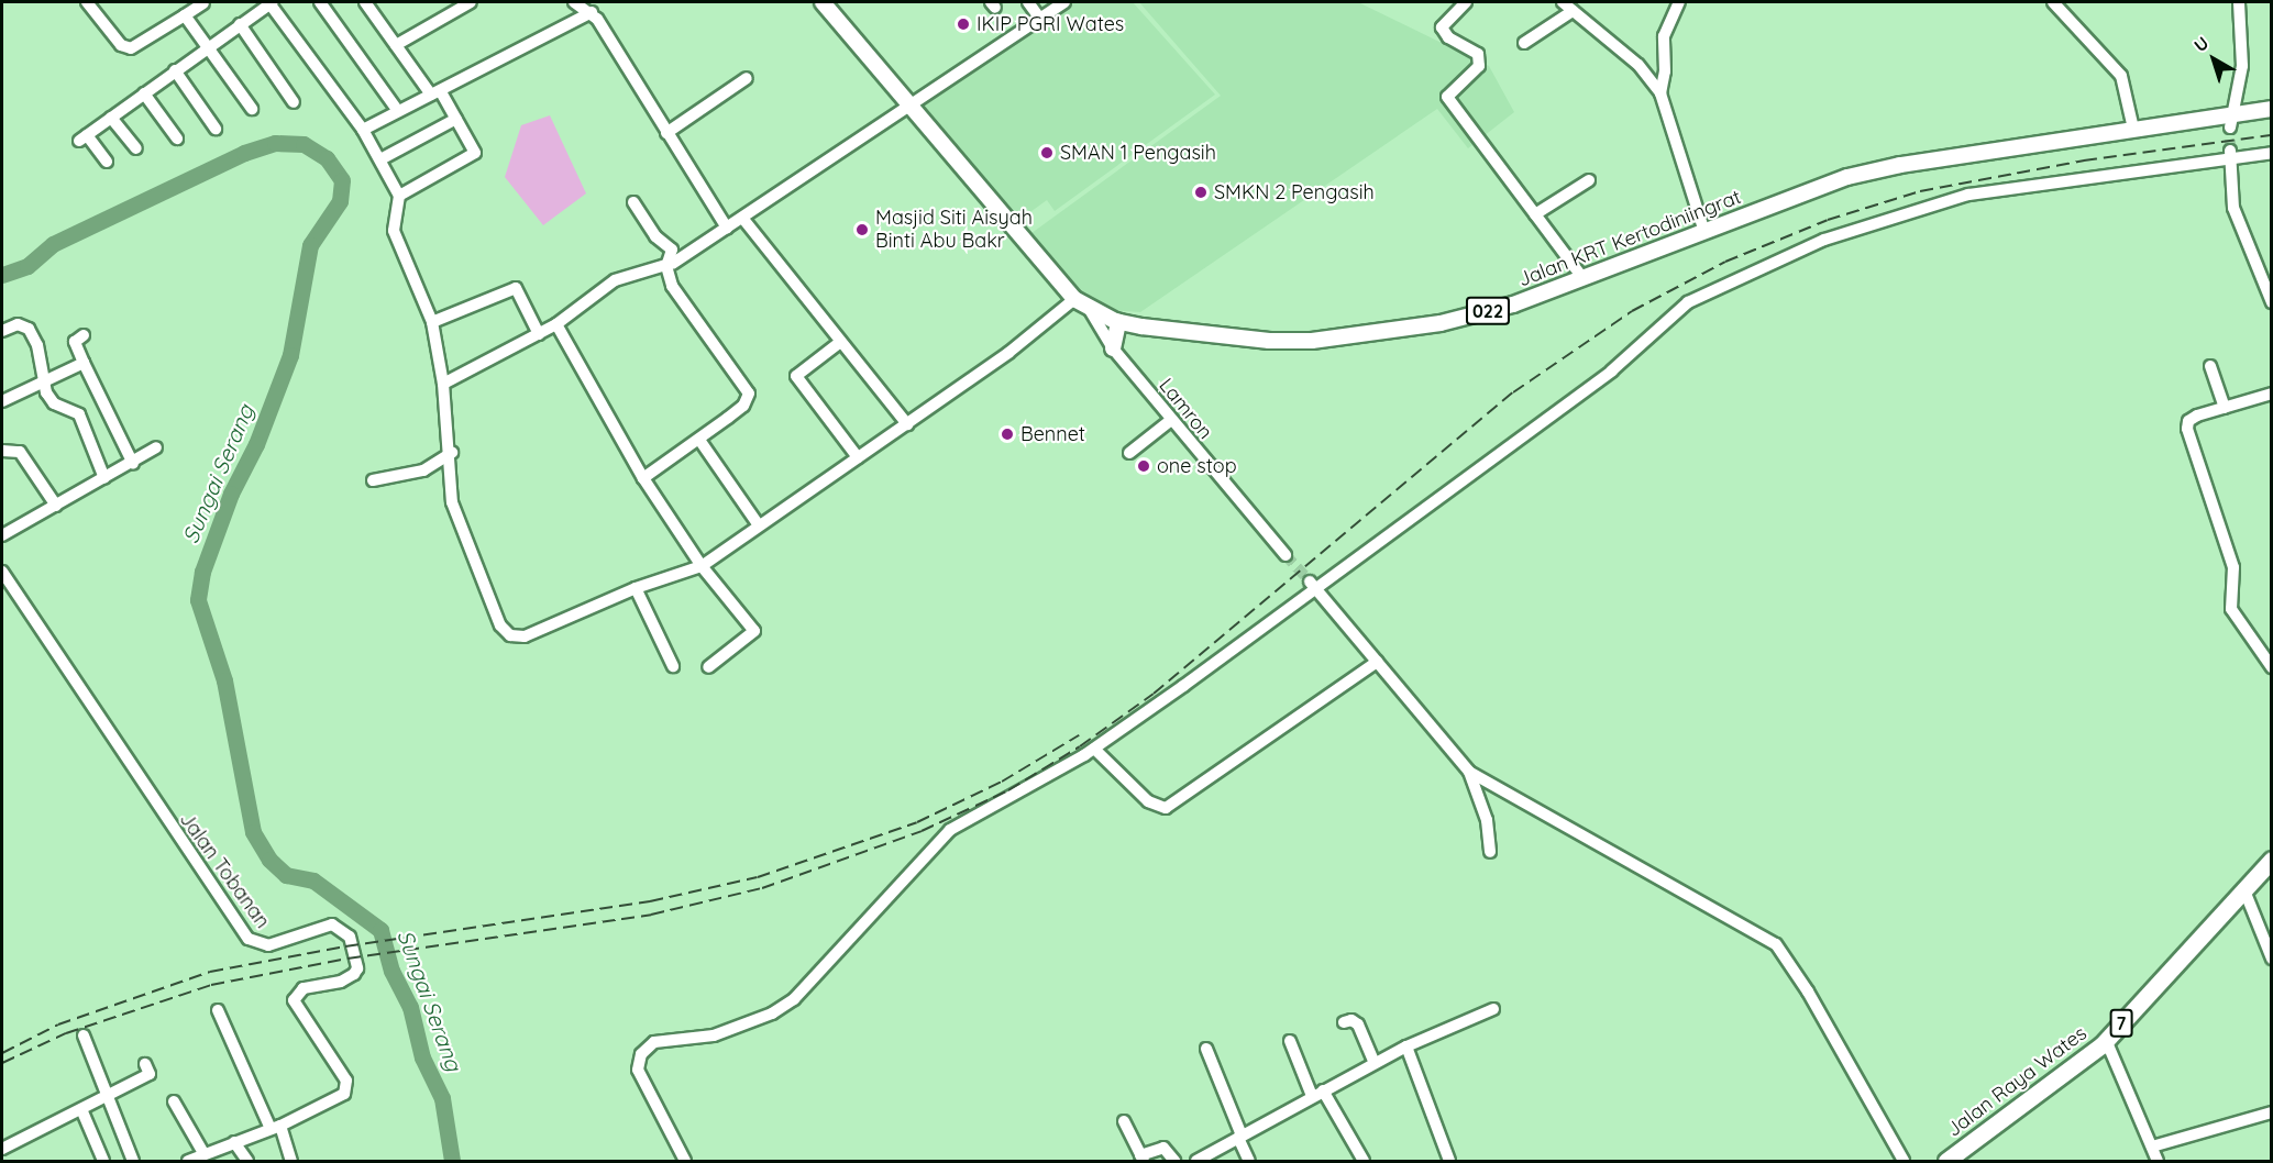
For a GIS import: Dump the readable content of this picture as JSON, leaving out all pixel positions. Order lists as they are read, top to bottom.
{
  "streets": {
    "highway": ["7", "Jalan Raya Wates"],
    "main road": ["Jalan KRT Kertodiniingrat", "022"],
    "street": ["Lamron", "Jalan Tobanan"]
  },
  "crossings": [
    ["Jalan KRT Kertodiniingrat", "Lamron"]
  ],
  "water": ["Sungai Serang"],
  "places": [
    "IKIP PGRI Wates",
    "SMAN 1 Pengasih",
    "SMKN 2 Pengasih",
    "Masjid Siti Aisyah Binti Abu Bakr",
    "Bennet",
    "one stop"
  ],
  "north": "top left"
}
